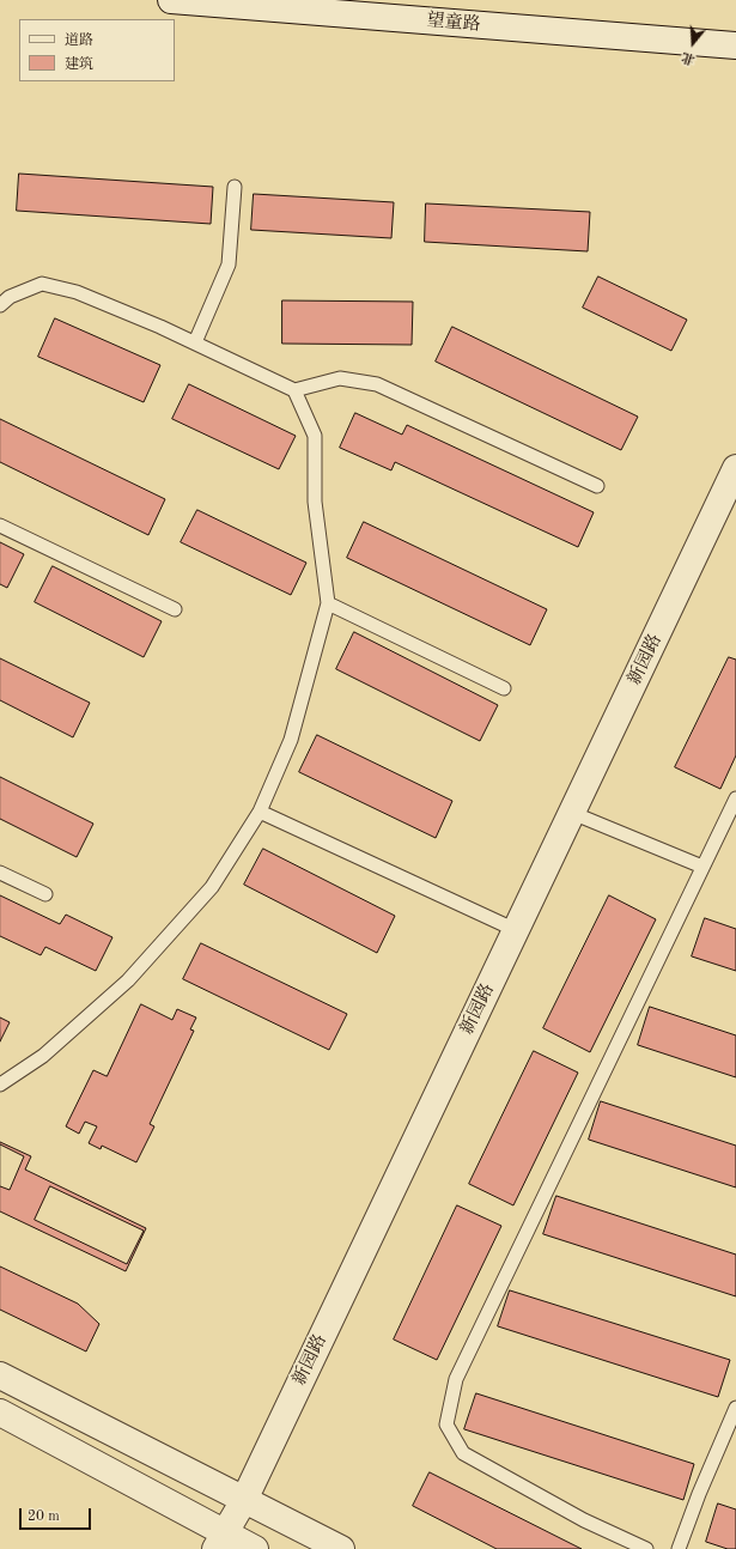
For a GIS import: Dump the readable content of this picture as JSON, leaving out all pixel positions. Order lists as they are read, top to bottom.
{
  "streets": {
    "street": ["望童路", "新园路"]
  },
  "legend": ["道路", "建筑"],
  "scale_bar": "20 m",
  "north": "bottom"
}
